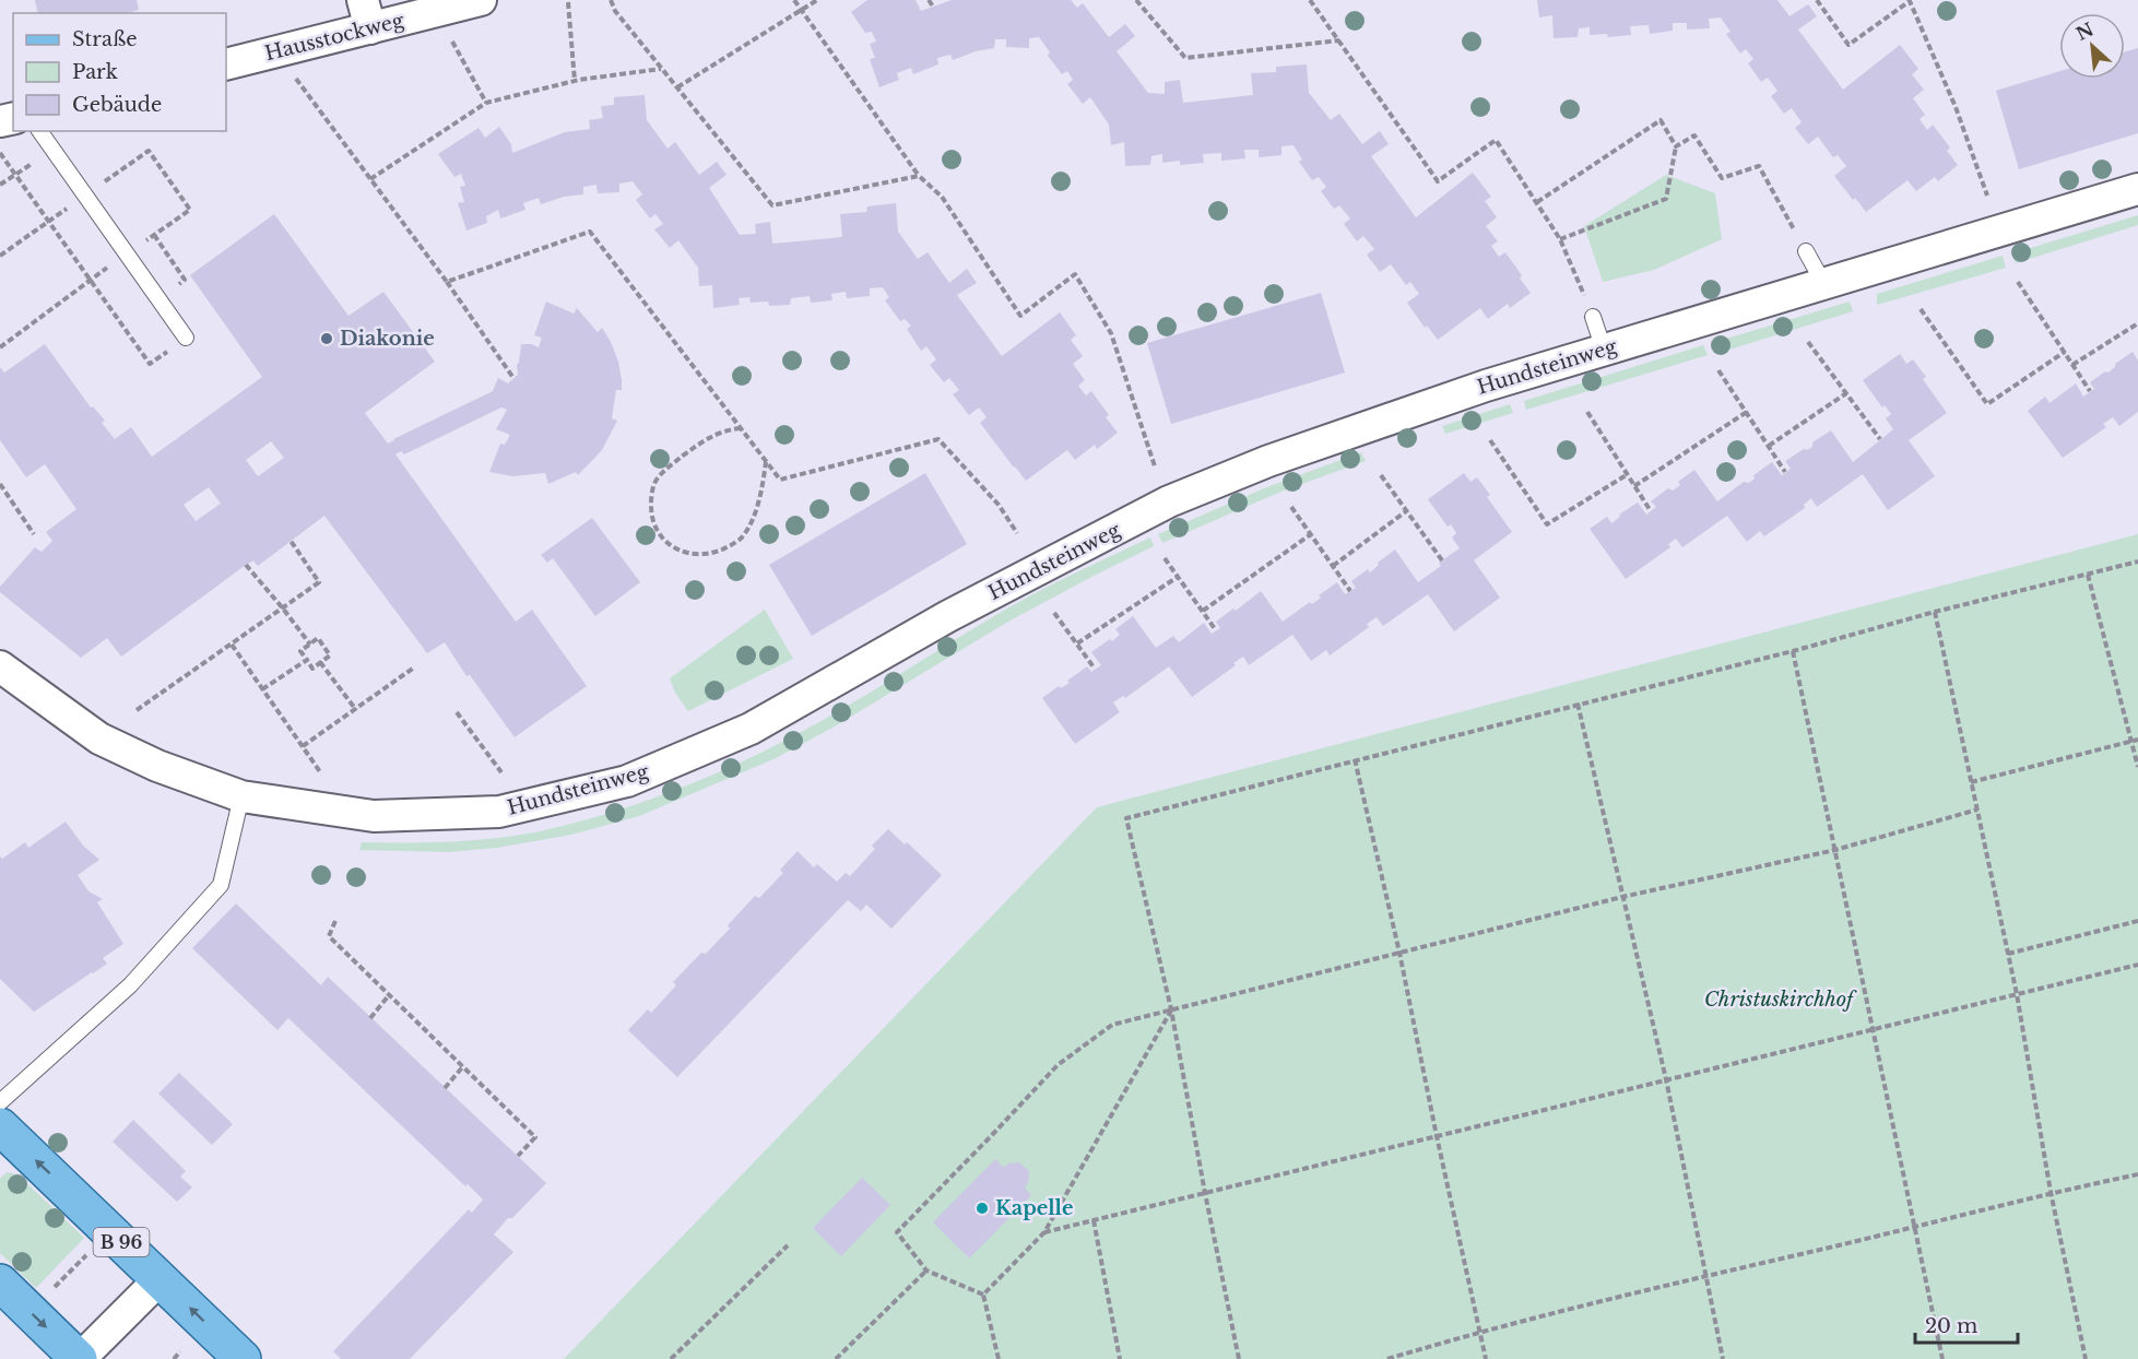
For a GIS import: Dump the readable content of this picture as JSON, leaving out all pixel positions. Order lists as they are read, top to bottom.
{
  "streets": {
    "main road": ["B 96"],
    "street": ["Hausstockweg", "Hundsteinweg"]
  },
  "parks": ["Christuskirchhof"],
  "places": ["Diakonie", "Kapelle"],
  "legend": ["Straße", "Park", "Gebäude"],
  "scale_bar": "20 m",
  "north": "top left"
}
